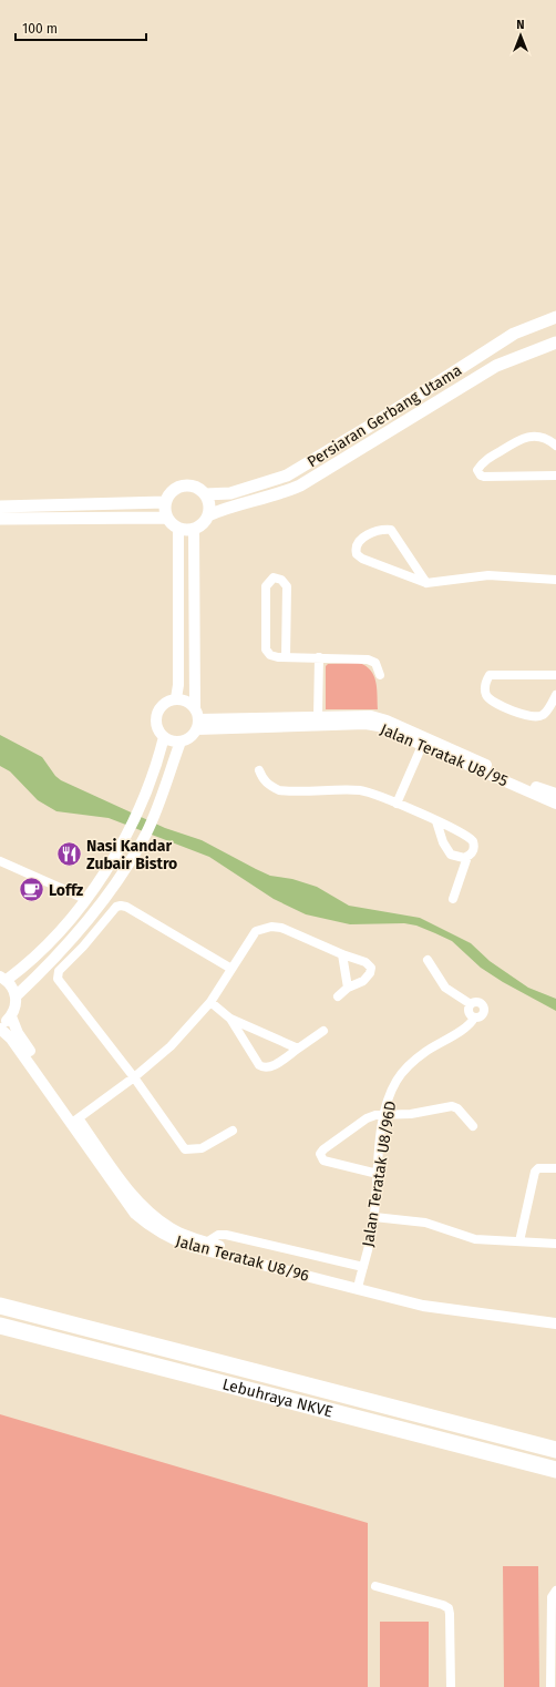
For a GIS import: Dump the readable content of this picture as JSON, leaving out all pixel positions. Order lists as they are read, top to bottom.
{
  "streets": {
    "highway": ["Lebuhraya NKVE"],
    "main road": ["Persiaran Gerbang Utama"],
    "street": ["Jalan Teratak U8/95", "Jalan Teratak U8/96D", "Jalan Teratak U8/96"]
  },
  "crossings": [
    ["Jalan Teratak U8/96D", "Jalan Teratak U8/96"]
  ],
  "places": {
    "restaurant": ["Nasi Kandar Zubair Bistro"],
    "cafe": ["Loffz"]
  },
  "scale_bar": "100 m",
  "north": "top"
}
